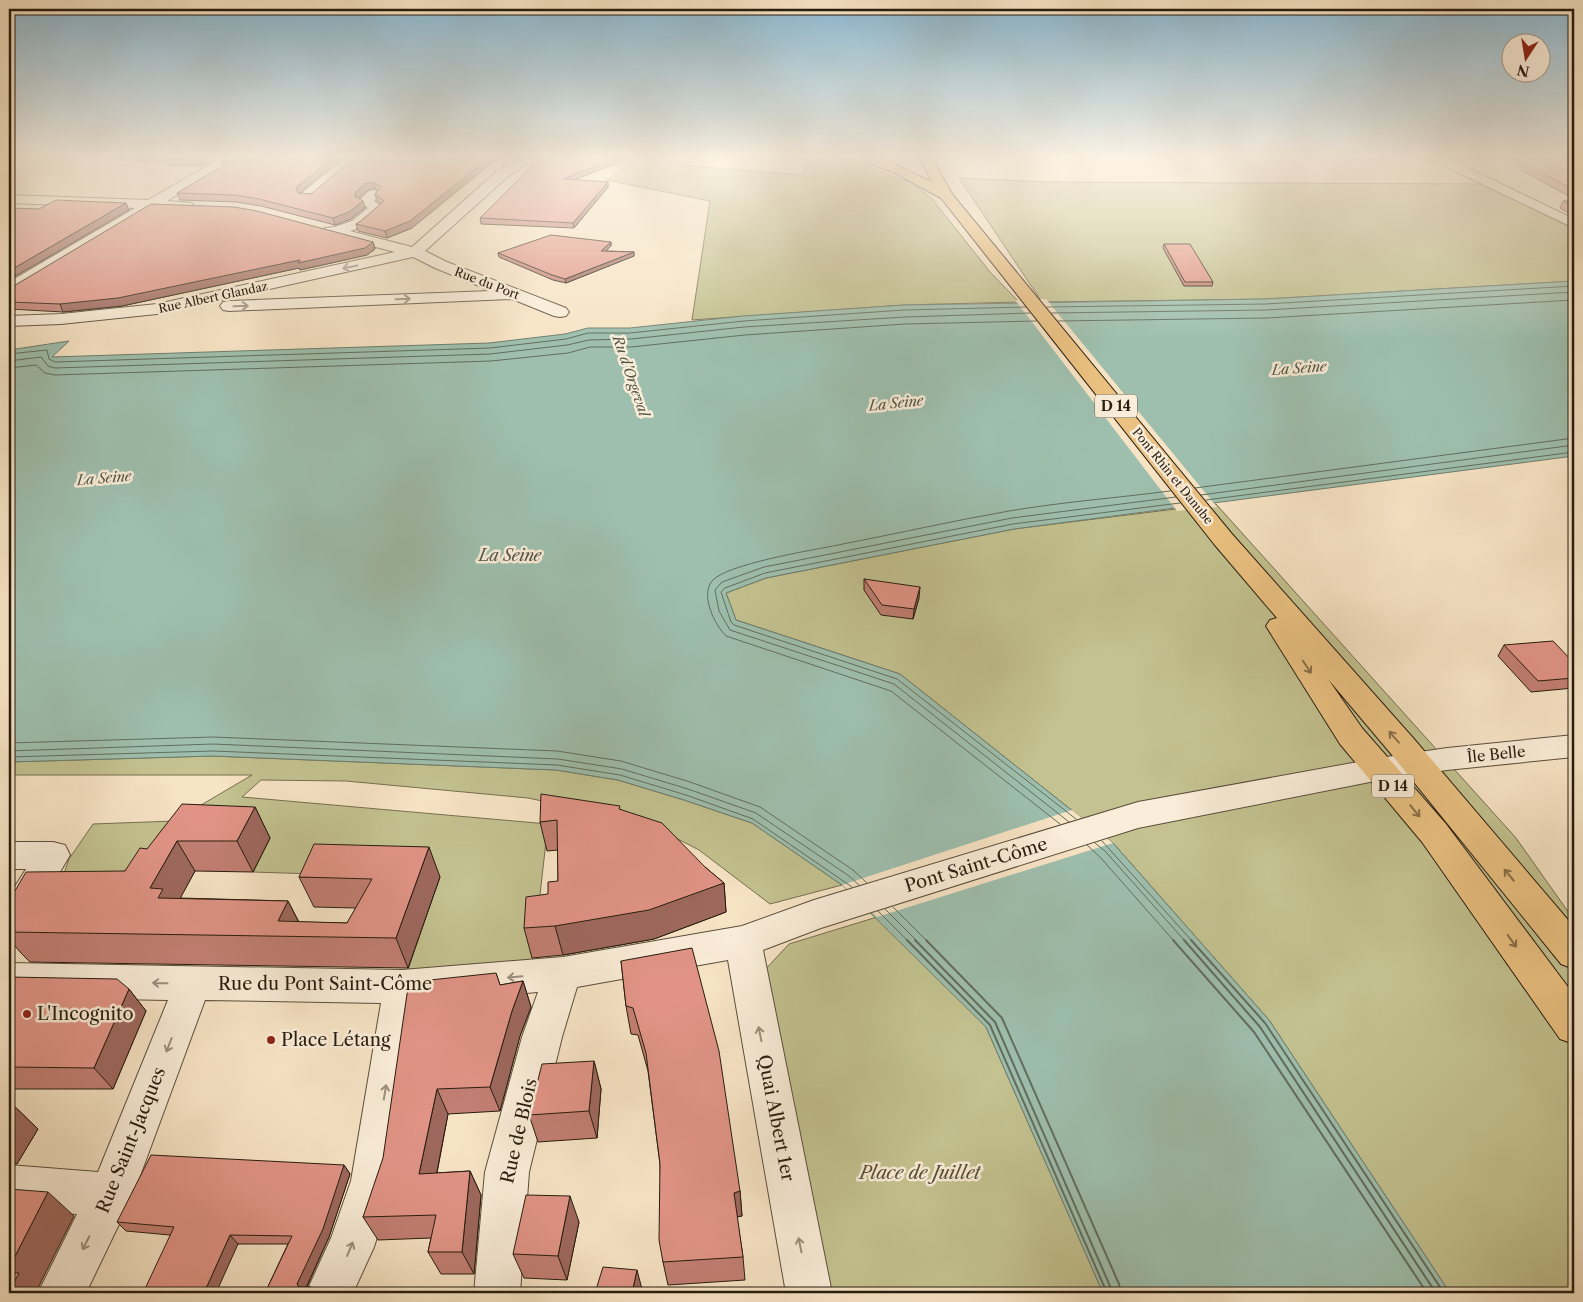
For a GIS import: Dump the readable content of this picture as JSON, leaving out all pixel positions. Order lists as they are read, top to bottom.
{
  "streets": {
    "main road": ["D 14", "Pont Rhin et Danube"],
    "street": [
      "Rue du Port",
      "Rue Albert Glandaz",
      "Île Belle",
      "Pont Saint-Côme",
      "Rue du Pont Saint-Côme",
      "Quai Albert 1er",
      "Rue de Blois",
      "Rue Saint-Jacques"
    ]
  },
  "crossings": [
    ["Rue du Port", "Rue Albert Glandaz"],
    ["D 14", "Pont Rhin et Danube"],
    ["D 14", "Île Belle"],
    ["D 14", "Pont Saint-Côme"],
    ["Île Belle", "Pont Saint-Côme"],
    ["Pont Saint-Côme", "Rue du Pont Saint-Côme"],
    ["Rue du Pont Saint-Côme", "Quai Albert 1er"],
    ["Rue du Pont Saint-Côme", "Rue de Blois"],
    ["Rue du Pont Saint-Côme", "Rue Saint-Jacques"]
  ],
  "one_way": ["Rue du Pont Saint-Côme", "Quai Albert 1er"],
  "water": ["La Seine", "Ru d'Orgeval"],
  "parks": ["Place de Juillet"],
  "places": ["L'Incognito", "Place Létang"],
  "north": "bottom"
}
